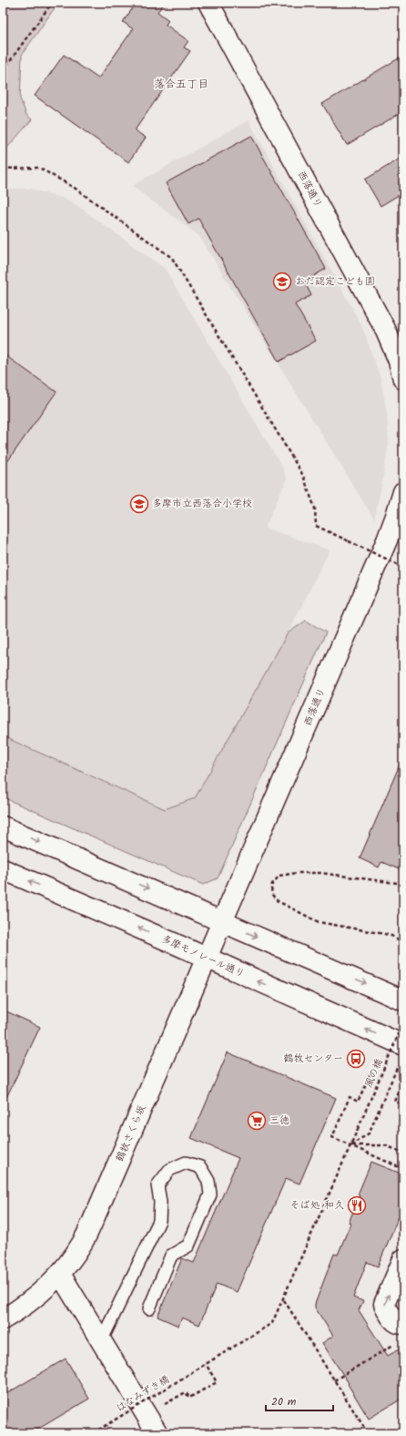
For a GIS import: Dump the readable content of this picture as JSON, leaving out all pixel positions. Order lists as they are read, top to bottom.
{
  "streets": {
    "street": ["西落通り", "多摩モノレール通り", "鶴牧さくら坂"],
    "path": ["風の橋", "はなみずき橋"]
  },
  "crossings": [
    ["西落通り", "鶴牧さくら坂"],
    ["多摩モノレール通り", "風の橋"],
    ["多摩モノレール通り", "鶴牧さくら坂"],
    ["風の橋", "はなみずき橋"]
  ],
  "districts": ["落合五丁目"],
  "places": {
    "school or university": ["おだ認定こども園", "多摩市立西落合小学校"],
    "bus stop": ["鶴牧センター"],
    "supermarket": ["三徳"],
    "restaurant": ["そば処 和久"]
  },
  "scale_bar": "20 m"
}
